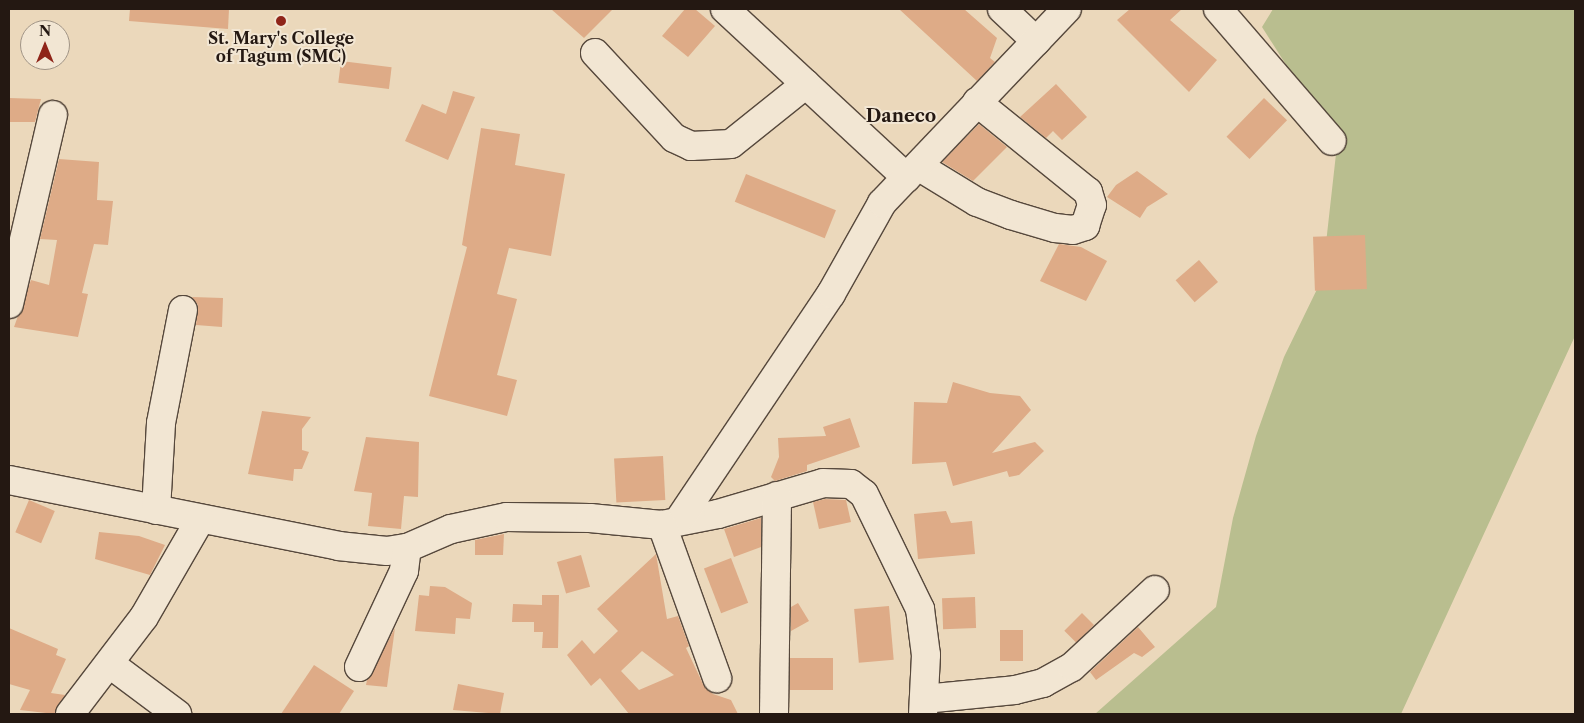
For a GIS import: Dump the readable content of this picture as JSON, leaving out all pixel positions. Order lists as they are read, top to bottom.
{
  "districts": ["Daneco"],
  "places": ["St. Mary's College of Tagum (SMC)"],
  "north": "top"
}
